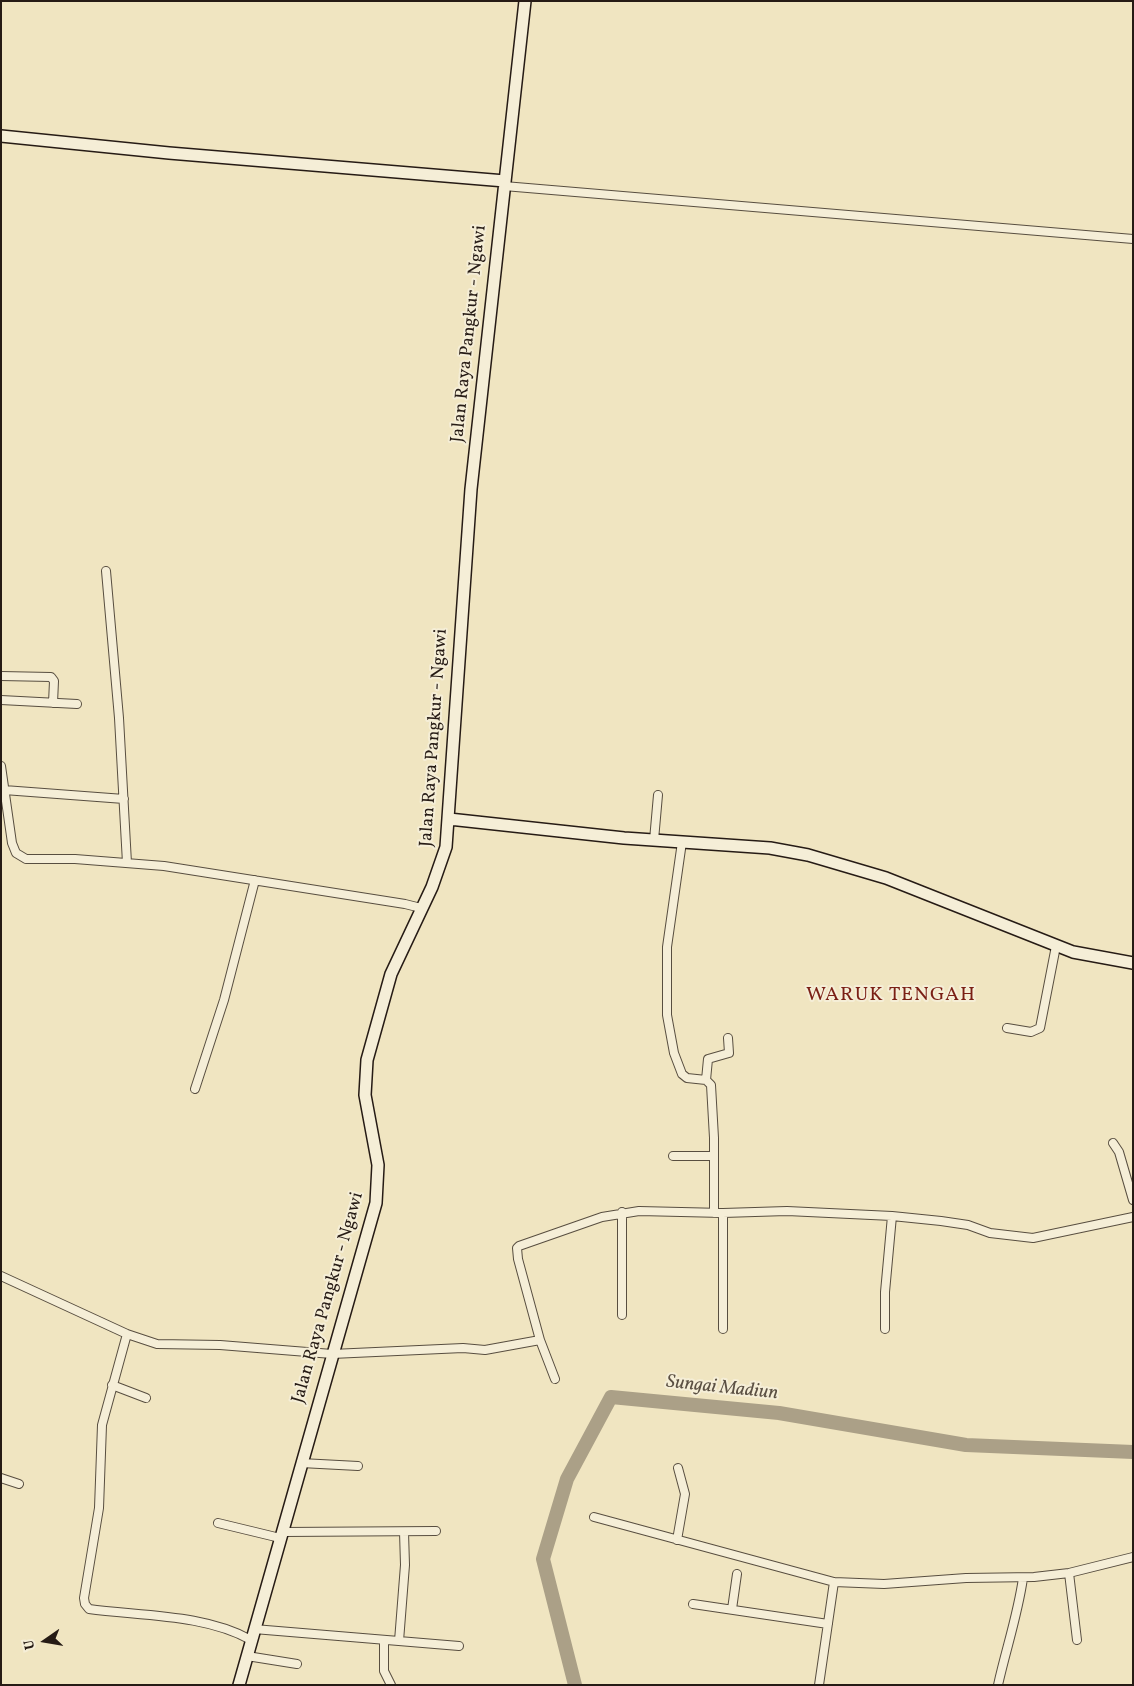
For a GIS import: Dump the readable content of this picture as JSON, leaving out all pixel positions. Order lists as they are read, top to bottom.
{
  "streets": {
    "main road": ["Jalan Raya Pangkur - Ngawi"]
  },
  "districts": ["WARUK TENGAH"],
  "water": ["Sungai Madiun"],
  "north": "left"
}
